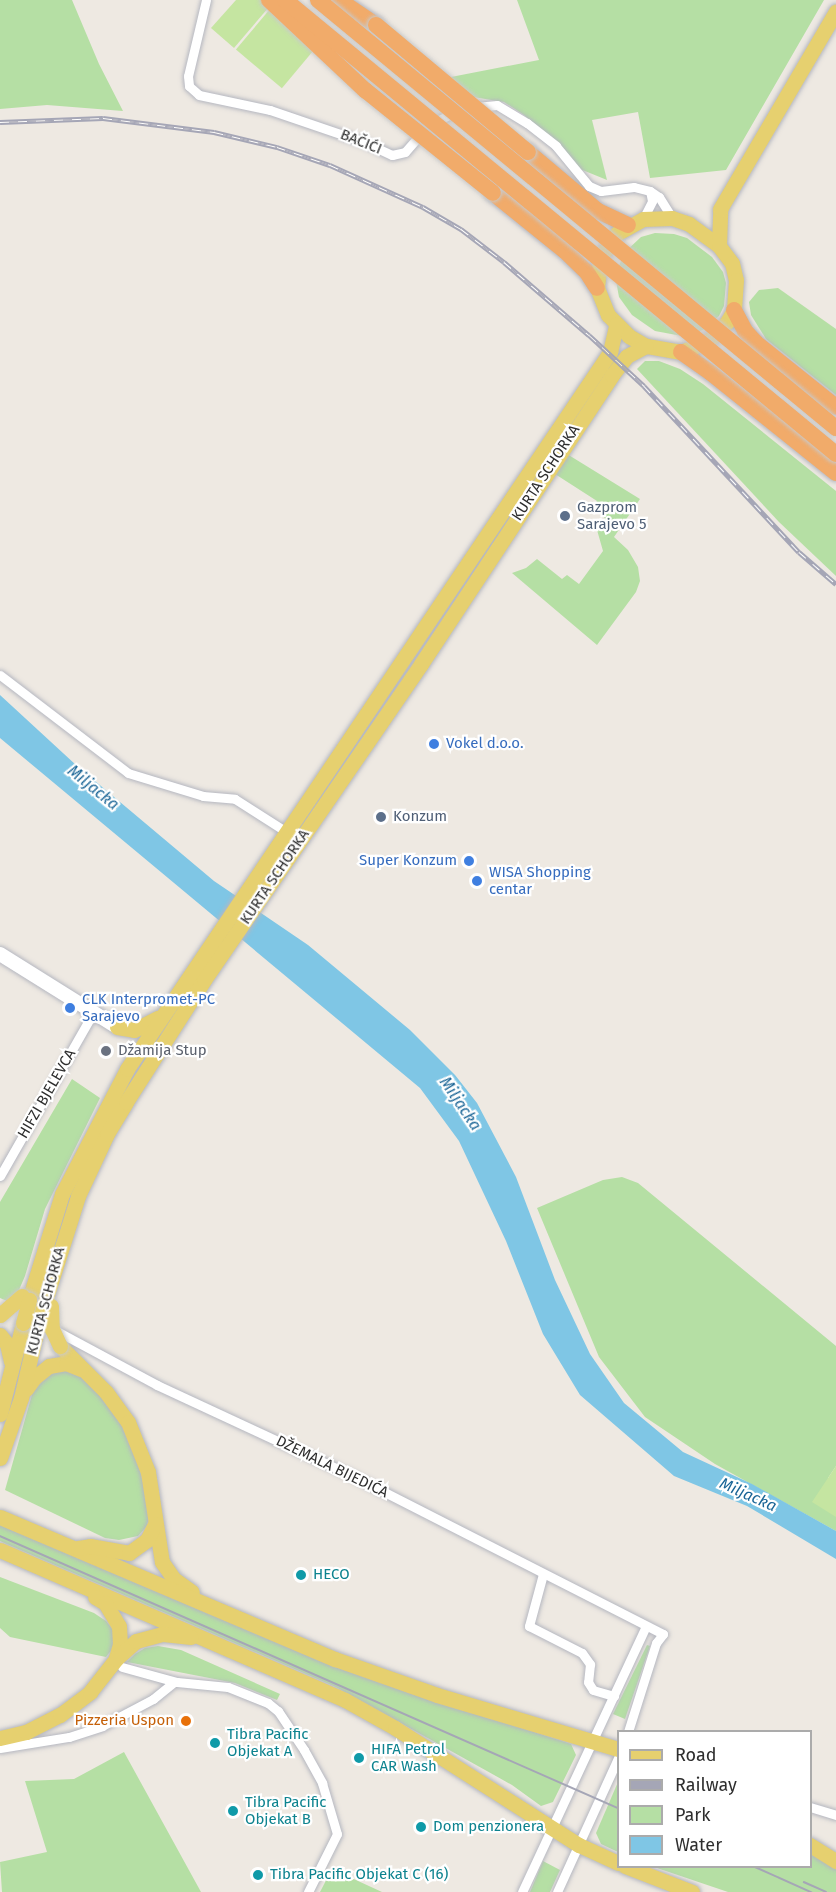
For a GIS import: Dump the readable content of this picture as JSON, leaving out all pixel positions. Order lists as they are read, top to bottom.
{
  "streets": {
    "main road": ["KURTA SCHORKA"],
    "street": ["BAČIĆI", "HIFZI BJELEVCA", "DŽEMALA BIJEDIĆA"]
  },
  "water": ["Miljacka"],
  "places": [
    "Gazprom Sarajevo 5",
    "Vokel d.o.o.",
    "Konzum",
    "Super Konzum",
    "WISA Shopping centar",
    "CLK Interpromet-PC Sarajevo",
    "Džamija Stup",
    "HECO",
    "Pizzeria Uspon",
    "Tibra Pacific Objekat A",
    "HIFA Petrol CAR Wash",
    "Tibra Pacific Objekat B",
    "Dom penzionera",
    "Tibra Pacific Objekat C (16)"
  ],
  "legend": [
    "Road",
    "Railway",
    "Park",
    "Water"
  ]
}
